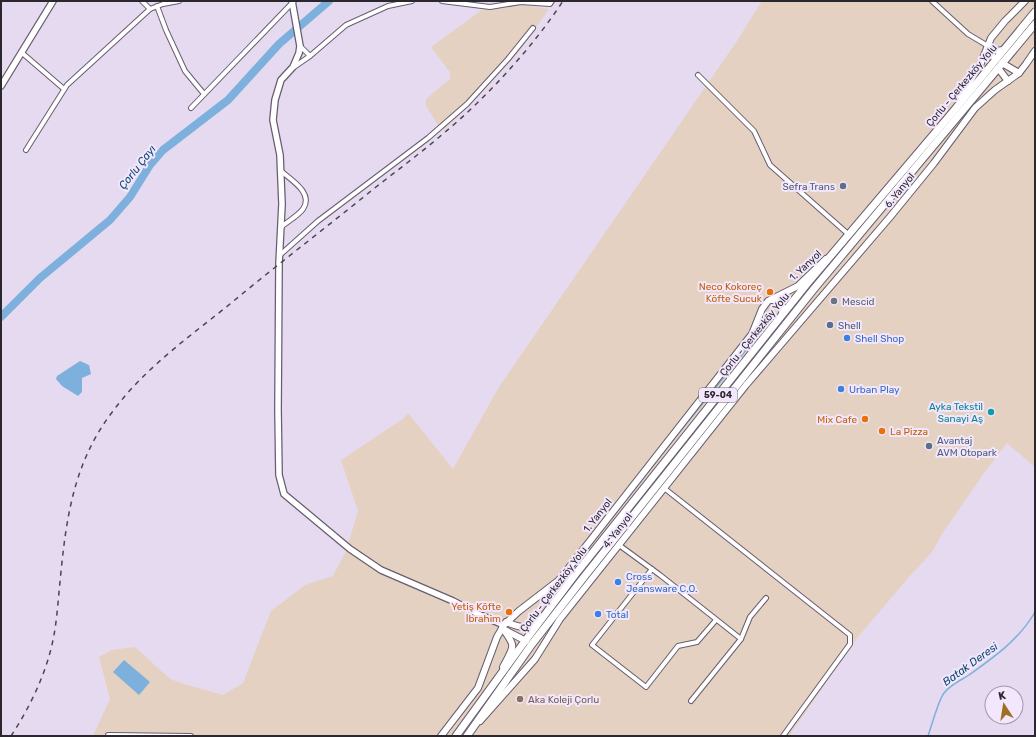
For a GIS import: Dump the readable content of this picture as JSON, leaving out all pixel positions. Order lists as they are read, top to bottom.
{
  "streets": {
    "main road": [
      "Çorlu - Çerkezköy Yolu",
      "6. Yanyol",
      "1. Yanyol",
      "59-04",
      "4. Yanyol"
    ]
  },
  "crossings": [
    ["Çorlu - Çerkezköy Yolu", "1. Yanyol"],
    ["Çorlu - Çerkezköy Yolu", "4. Yanyol"],
    ["6. Yanyol", "4. Yanyol"]
  ],
  "water": ["Çorlu Çayı", "Batak Deresi"],
  "places": [
    "Sefra Trans",
    "Neco Kokoreç Köfte Sucuk",
    "Mescid",
    "Shell",
    "Shell Shop",
    "Urban Play",
    "Ayka Tekstil Sanayi Aş",
    "Mix Cafe",
    "La Pizza",
    "Avantaj AVM Otopark",
    "Cross Jeansware C.O.",
    "Yetiş Köfte İbrahim",
    "Total",
    "Aka Koleji Çorlu"
  ],
  "north": "top"
}
